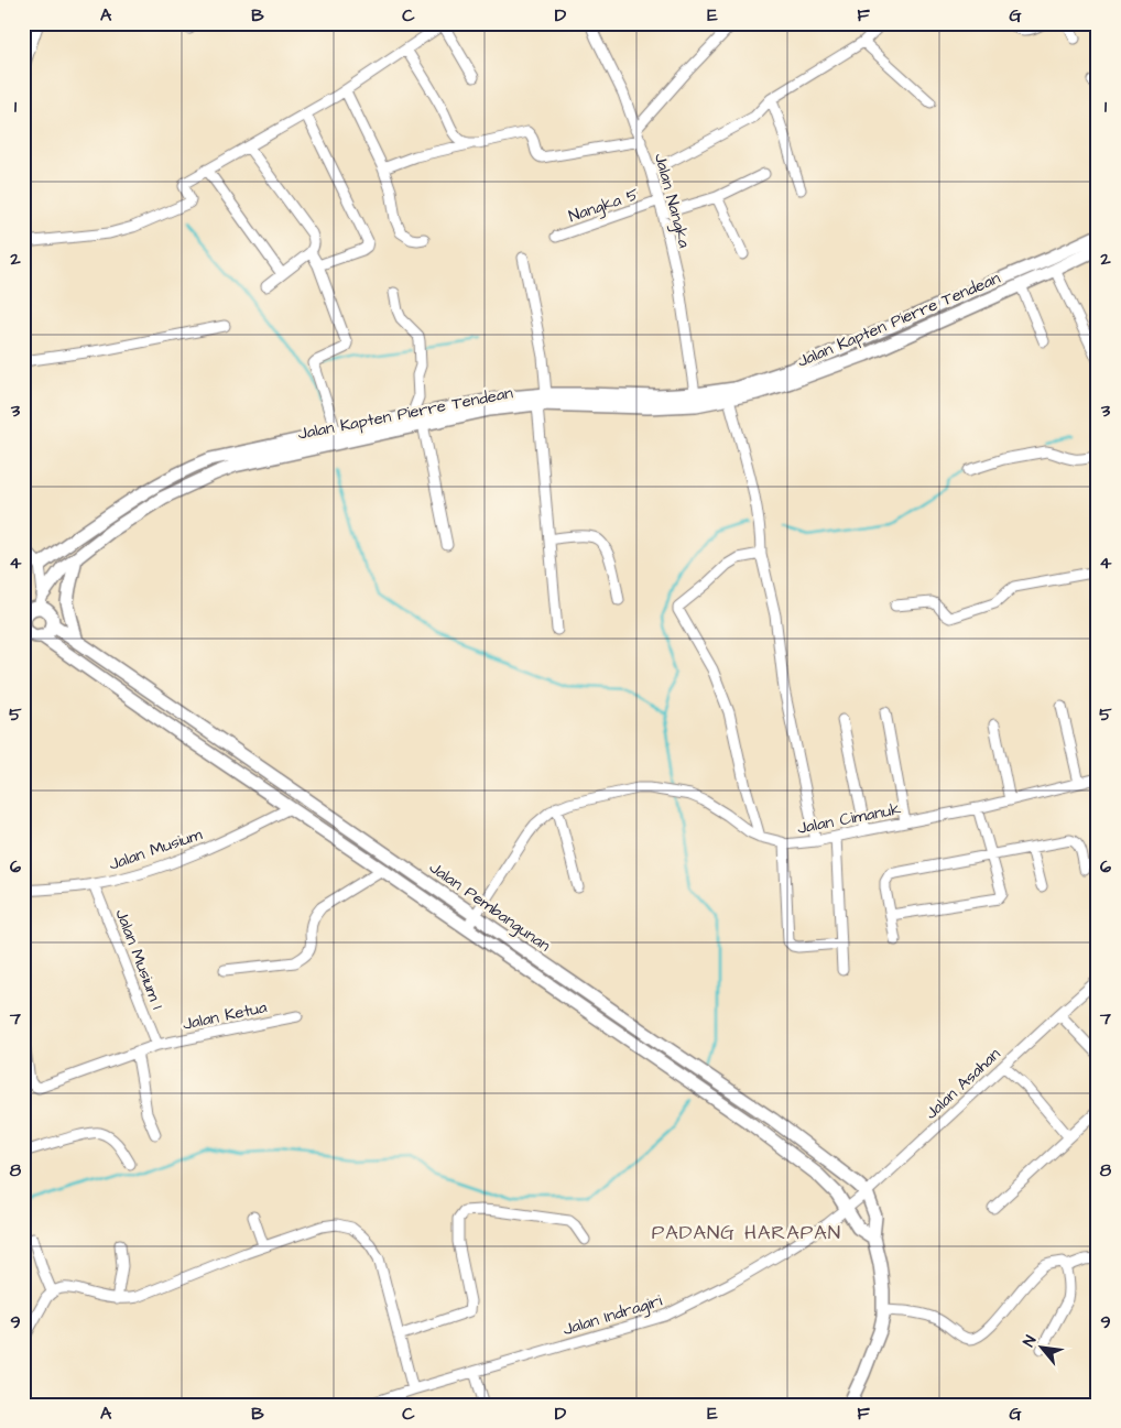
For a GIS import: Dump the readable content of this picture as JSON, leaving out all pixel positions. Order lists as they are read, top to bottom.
{
  "streets": {
    "main road": ["Jalan Kapten Pierre Tendean", "Jalan Pembangunan"],
    "street": [
      "Jalan Nangka",
      "Nangka 5",
      "Jalan Cimanuk",
      "Jalan Musium",
      "Jalan Musium 1",
      "Jalan Ketua",
      "Jalan Asahan",
      "Jalan Indragiri"
    ]
  },
  "crossings": [
    ["Jalan Nangka", "Nangka 5"],
    ["Jalan Nangka", "Jalan Kapten Pierre Tendean"],
    ["Jalan Cimanuk", "Jalan Pembangunan"],
    ["Jalan Musium", "Jalan Pembangunan"],
    ["Jalan Musium", "Jalan Musium 1"],
    ["Jalan Pembangunan", "Jalan Asahan"],
    ["Jalan Pembangunan", "Jalan Indragiri"],
    ["Jalan Musium 1", "Jalan Ketua"],
    ["Jalan Asahan", "Jalan Indragiri"]
  ],
  "districts": ["PADANG HARAPAN"],
  "north": "top left",
  "grid": {
    "columns": [
      "A",
      "B",
      "C",
      "D",
      "E",
      "F",
      "G"
    ],
    "rows": [
      "1",
      "2",
      "3",
      "4",
      "5",
      "6",
      "7",
      "8",
      "9"
    ]
  }
}
